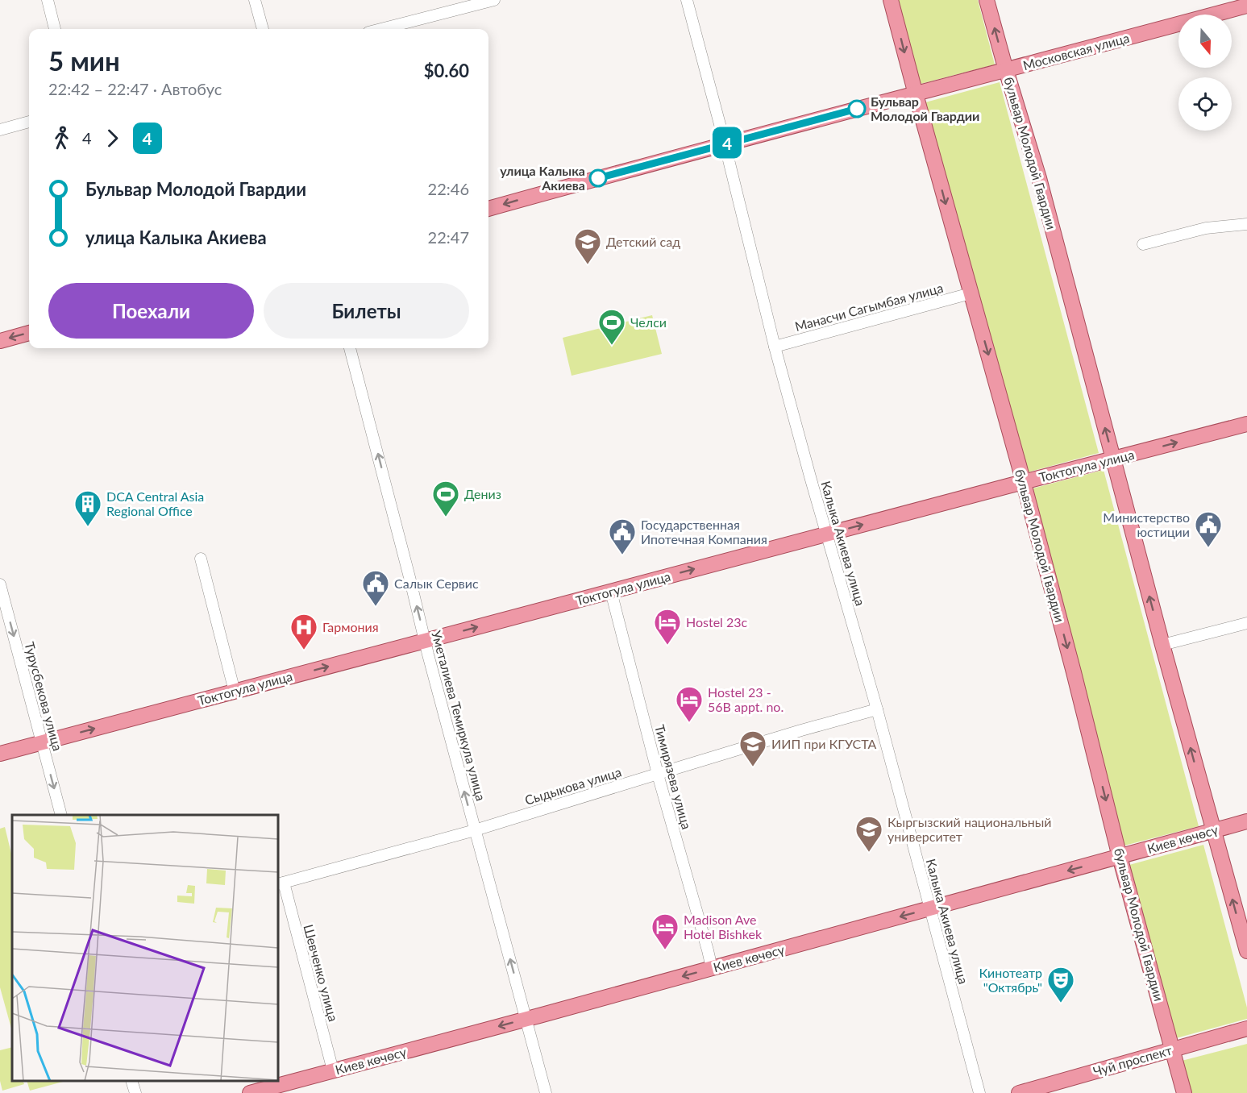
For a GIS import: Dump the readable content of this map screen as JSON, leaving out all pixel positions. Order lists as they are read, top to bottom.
{
  "streets": {
    "main road": [
      "Московская улица",
      "бульвар Молодой Гвардии",
      "Токтогула улица",
      "Киев көчөсү",
      "Чуй проспект"
    ],
    "street": [
      "Манасчи Сагымбая улица",
      "Калыка Акиева улица",
      "Турусбекова улица",
      "Уметалиева Темиркула улица",
      "Тимирязева улица",
      "Сыдыкова улица",
      "Шевченко улица"
    ]
  },
  "crossings": [
    ["Московская улица", "бульвар Молодой Гвардии"],
    ["Московская улица", "Калыка Акиева улица"],
    ["бульвар Молодой Гвардии", "Манасчи Сагымбая улица"],
    ["бульвар Молодой Гвардии", "Токтогула улица"],
    ["бульвар Молодой Гвардии", "Киев көчөсү"],
    ["бульвар Молодой Гвардии", "Чуй проспект"],
    ["Манасчи Сагымбая улица", "Калыка Акиева улица"],
    ["Токтогула улица", "Калыка Акиева улица"],
    ["Токтогула улица", "Турусбекова улица"],
    ["Токтогула улица", "Уметалиева Темиркула улица"],
    ["Токтогула улица", "Тимирязева улица"],
    ["Калыка Акиева улица", "Сыдыкова улица"],
    ["Калыка Акиева улица", "Киев көчөсү"],
    ["Уметалиева Темиркула улица", "Сыдыкова улица"],
    ["Уметалиева Темиркула улица", "Киев көчөсү"],
    ["Тимирязева улица", "Сыдыкова улица"],
    ["Тимирязева улица", "Киев көчөсү"],
    ["Сыдыкова улица", "Шевченко улица"],
    ["Киев көчөсү", "Шевченко улица"]
  ],
  "one_way": [
    "Токтогула улица",
    "Турусбекова улица",
    "Уметалиева Темиркула улица",
    "Киев көчөсү"
  ],
  "places": {
    "other": ["Бульвар Молодой Гвардии", "улица Калыка Акиева"],
    "school or university": ["Детский сад", "ИИП при КГУСТА", "Кыргызский национальный университет"],
    "sports": ["Челси", "Дениз"],
    "building": ["DCA Central Asia Regional Office"],
    "public building": ["Министерство юстиции", "Государственная Ипотечная Компания", "Салык Сервис"],
    "hotel": ["Hostel 23c", "Hostel 23 - 56B appt. no.", "Madison Ave Hotel Bishkek"],
    "hospital": ["Гармония"],
    "theatre": ["Кинотеатр \"Октябрь\""]
  },
  "lines": ["bus line 4"],
  "north": "bottom",
  "page": {
    "on_map": "4",
    "heading": ["5 мин", "22:42 – 22:47 · Автобус", "$0.60"],
    "legs": ["4", "4"],
    "list": [
      {
        "name": "Бульвар Молодой Гвардии",
        "value": "22:46"
      },
      {
        "name": "улица Калыка Акиева",
        "value": "22:47"
      }
    ],
    "buttons": ["Поехали", "Билеты"]
  }
}
